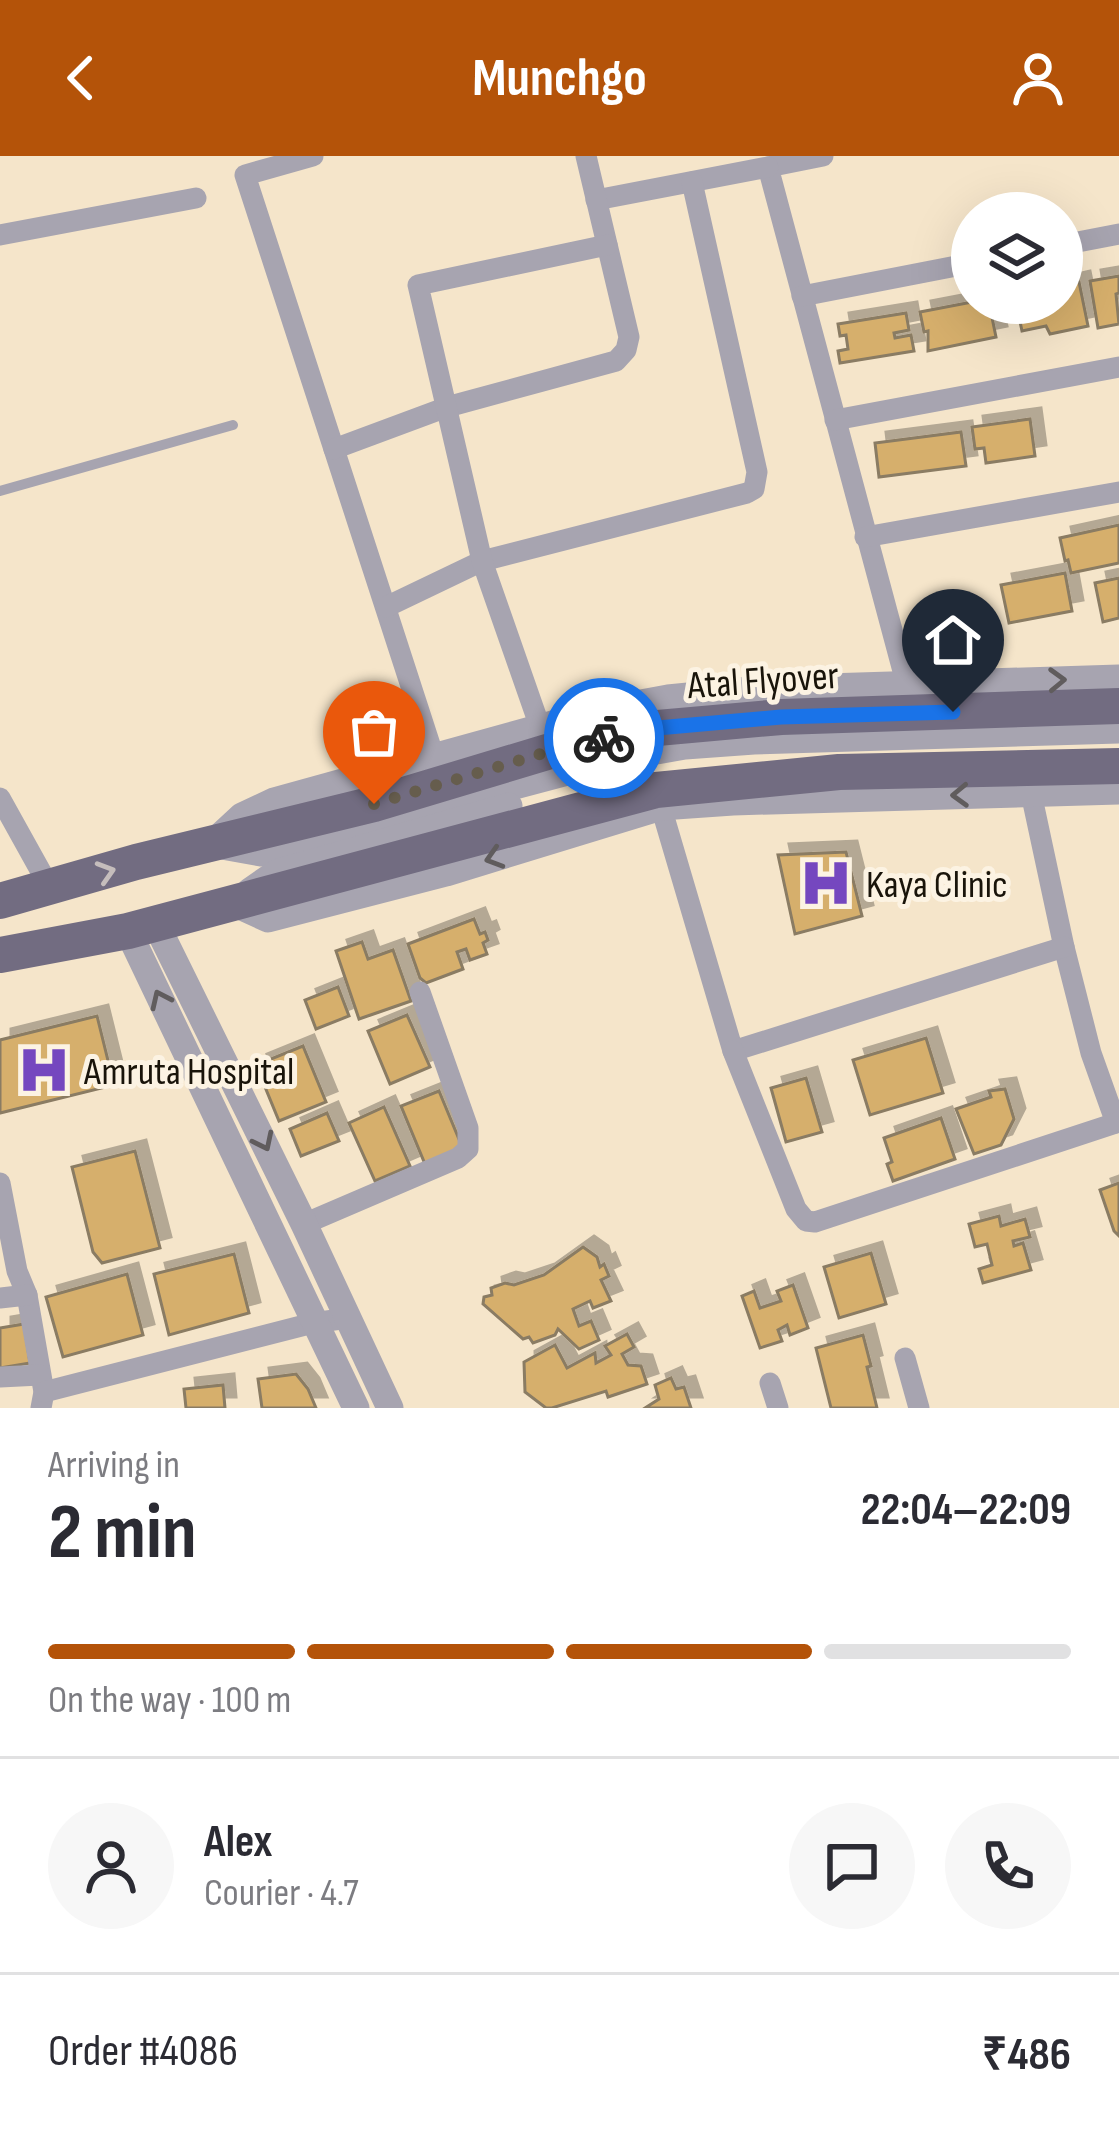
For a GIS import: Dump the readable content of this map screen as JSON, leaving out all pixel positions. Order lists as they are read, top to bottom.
{
  "streets": {
    "main road": ["Atal Flyover"]
  },
  "places": {
    "hospital": ["Kaya Clinic", "Amruta Hospital"]
  },
  "page": {
    "header": "Munchgo",
    "heading": ["2 min", "Arriving in", "22:04–22:09"],
    "panel": [
      "Alex",
      "Courier · 4.7",
      "Order #4086",
      "₹486"
    ],
    "bar": "On the way · 100 m"
  }
}
